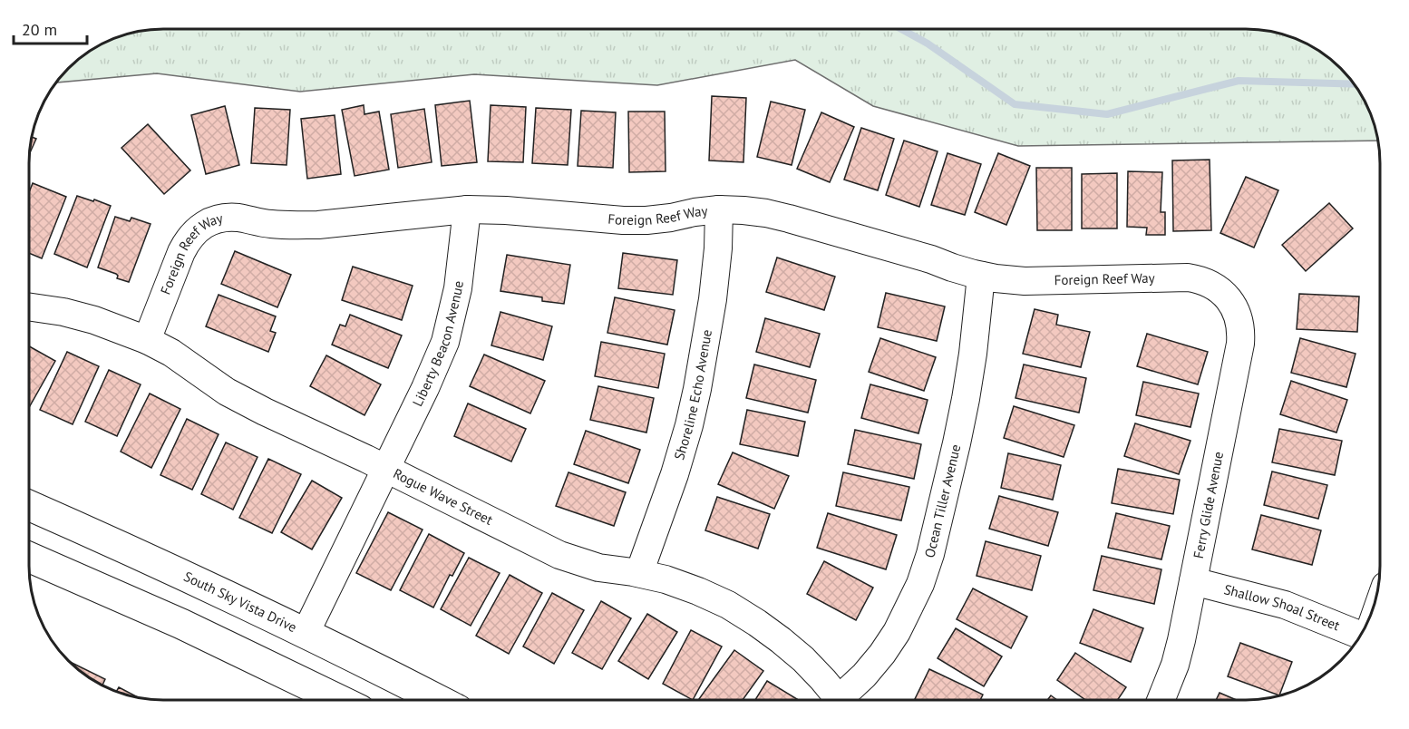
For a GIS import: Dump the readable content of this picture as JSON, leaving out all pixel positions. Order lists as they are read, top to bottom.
{
  "streets": {
    "main road": ["South Sky Vista Drive"],
    "street": [
      "Foreign Reef Way",
      "Liberty Beacon Avenue",
      "Shoreline Echo Avenue",
      "Rogue Wave Street",
      "Ocean Tiller Avenue",
      "Ferry Glide Avenue",
      "Shallow Shoal Street"
    ]
  },
  "crossings": [
    ["Foreign Reef Way", "Liberty Beacon Avenue"],
    ["Foreign Reef Way", "Shoreline Echo Avenue"],
    ["Foreign Reef Way", "Rogue Wave Street"],
    ["Foreign Reef Way", "Ocean Tiller Avenue"],
    ["Foreign Reef Way", "Ferry Glide Avenue"],
    ["Liberty Beacon Avenue", "Rogue Wave Street"],
    ["Liberty Beacon Avenue", "South Sky Vista Drive"],
    ["Shoreline Echo Avenue", "Rogue Wave Street"],
    ["Ferry Glide Avenue", "Shallow Shoal Street"]
  ],
  "scale_bar": "20 m"
}
